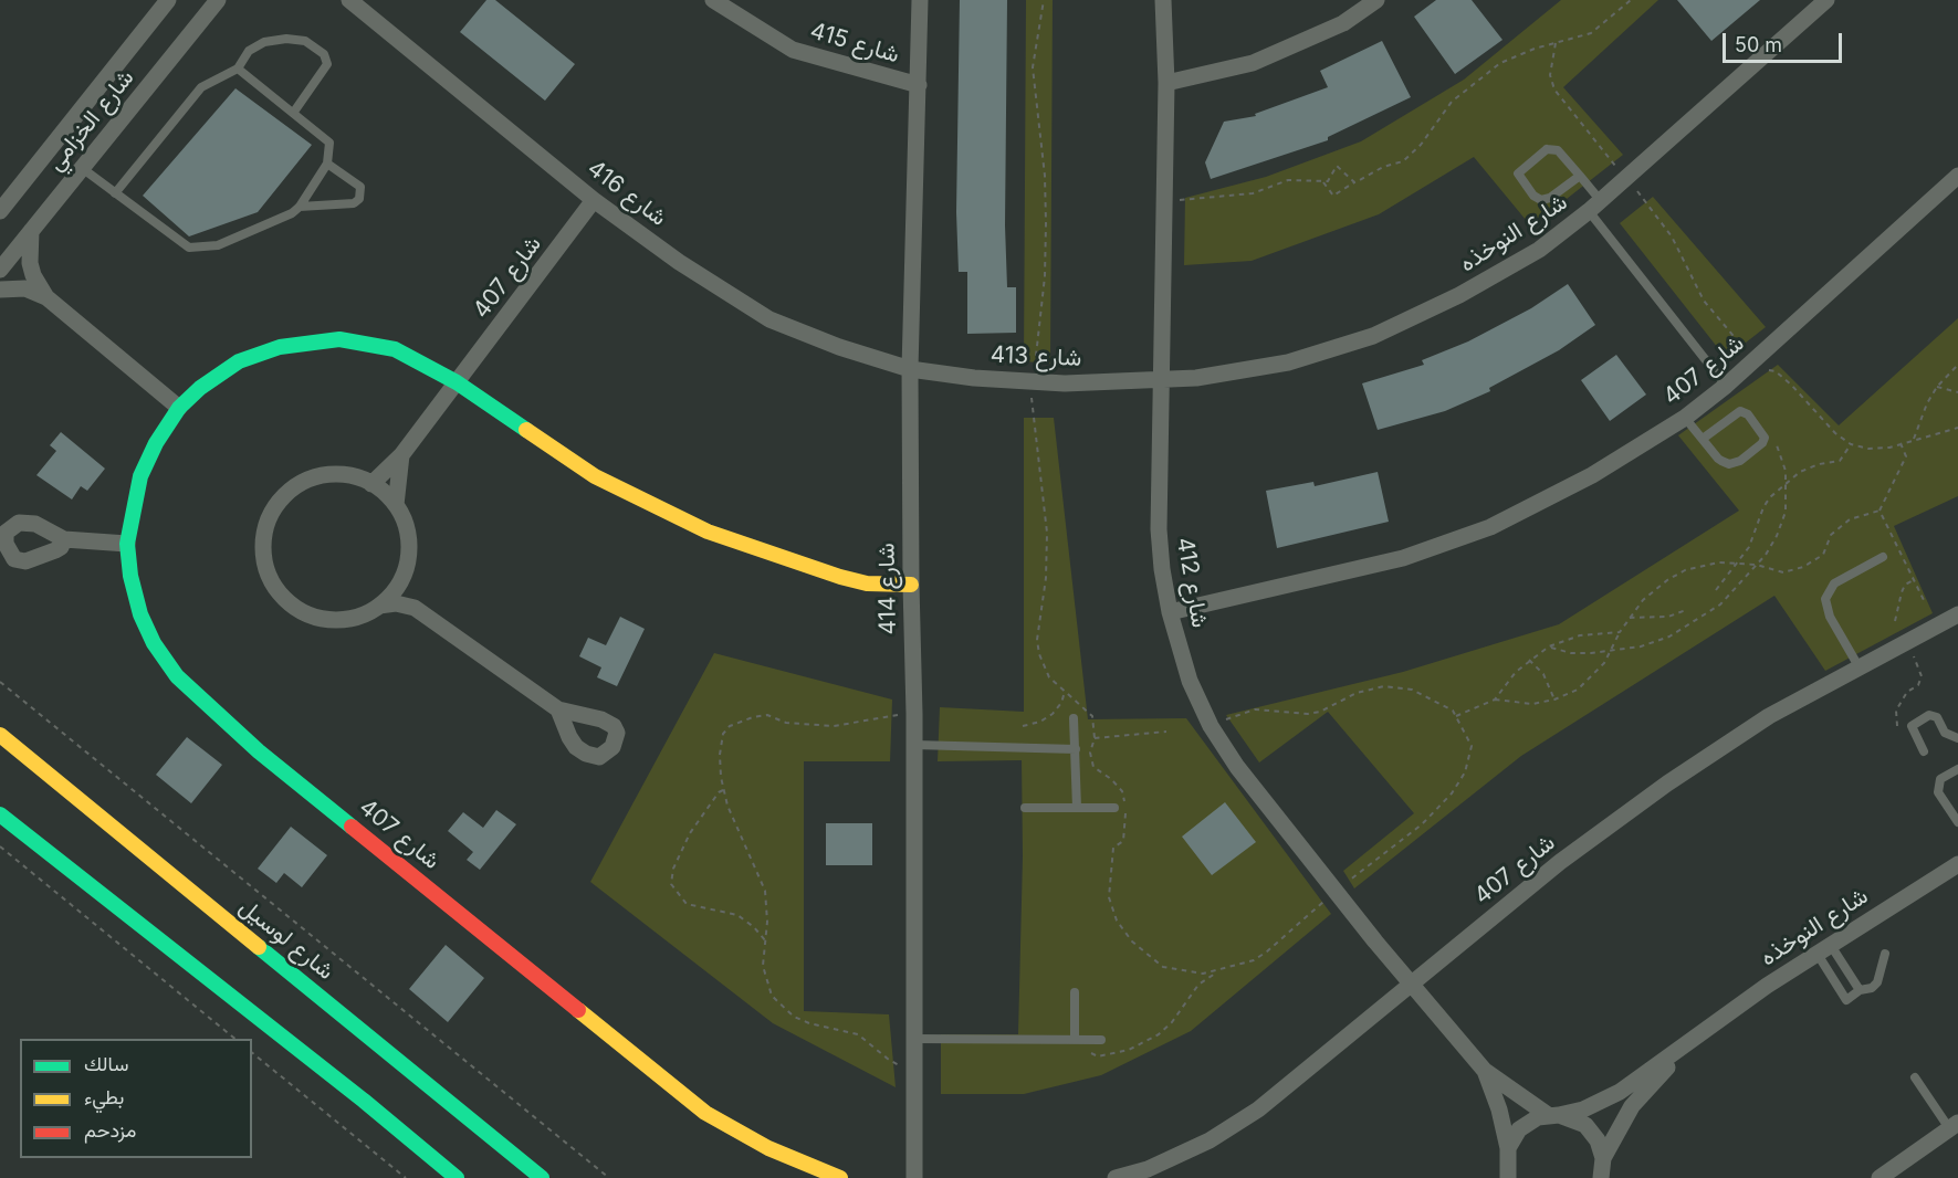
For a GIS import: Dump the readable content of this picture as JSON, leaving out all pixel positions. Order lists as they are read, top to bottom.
{
  "streets": {
    "street": [
      "شارع 415",
      "شارع الخزامي",
      "شارع 416",
      "شارع النوخذه",
      "شارع 407",
      "شارع 413",
      "شارع 412",
      "شارع 414",
      "شارع لوسيل"
    ]
  },
  "crossings": [
    ["شارع 415", "شارع 414"],
    ["شارع 416", "شارع 407"],
    ["شارع 416", "شارع 413"],
    ["شارع 416", "شارع 414"],
    ["شارع النوخذه", "شارع 413"],
    ["شارع النوخذه", "شارع 412"],
    ["شارع 407", "شارع 412"],
    ["شارع 407", "شارع 414"],
    ["شارع 413", "شارع 412"],
    ["شارع 413", "شارع 414"]
  ],
  "legend": ["سالك", "بطيء", "مزدحم"],
  "scale_bar": "50 m"
}
